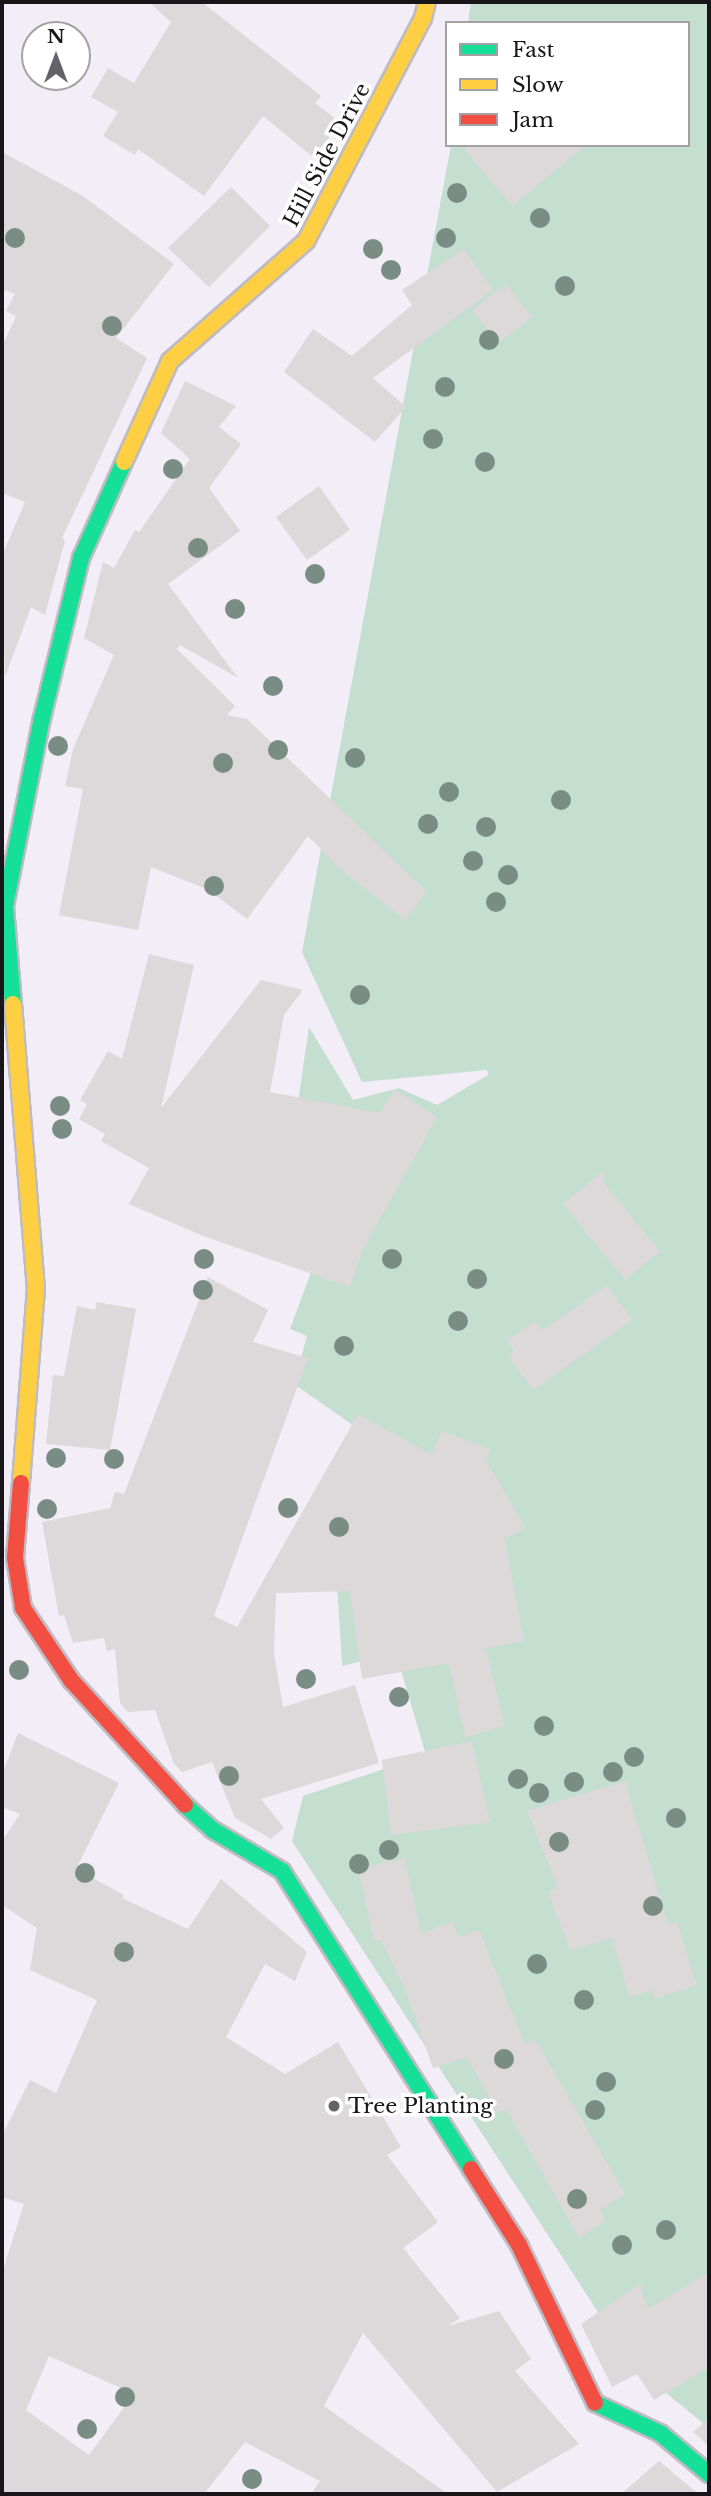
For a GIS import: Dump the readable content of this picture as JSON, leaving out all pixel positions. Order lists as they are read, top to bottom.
{
  "streets": {
    "street": ["Hill Side Drive"]
  },
  "places": ["Tree Planting"],
  "legend": ["Fast", "Slow", "Jam"],
  "north": "top"
}
